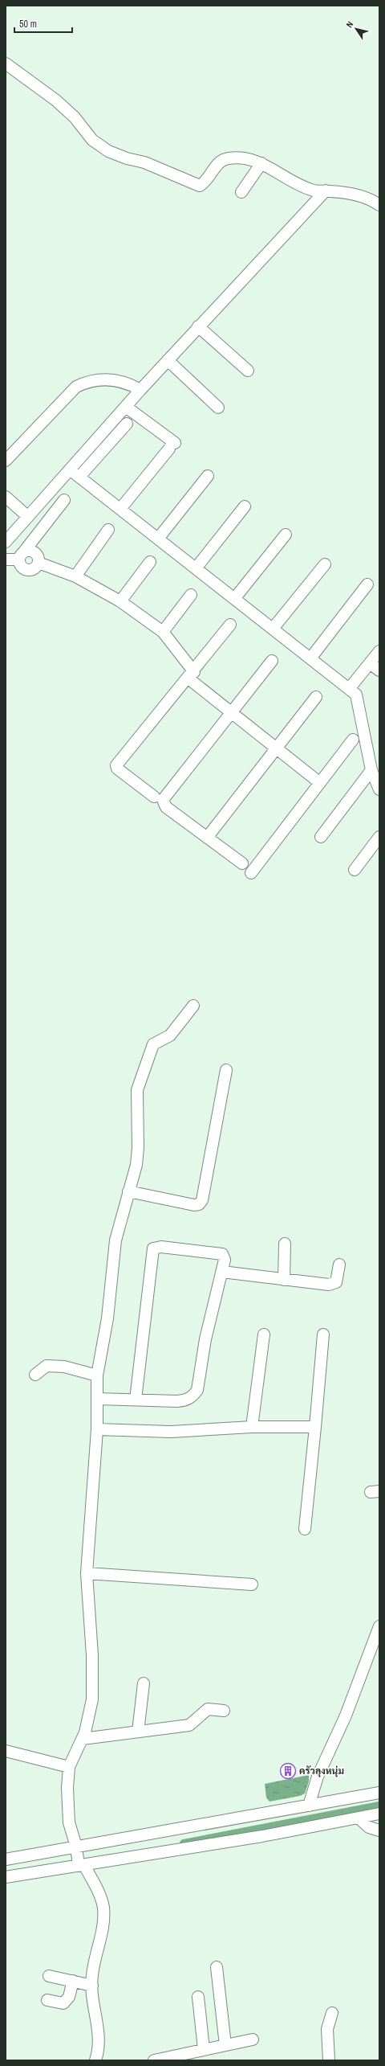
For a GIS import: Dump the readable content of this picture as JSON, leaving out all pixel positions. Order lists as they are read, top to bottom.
{
  "places": {
    "building": ["ครัวลุงหนุ่ม"]
  },
  "scale_bar": "50 m",
  "north": "top left"
}
